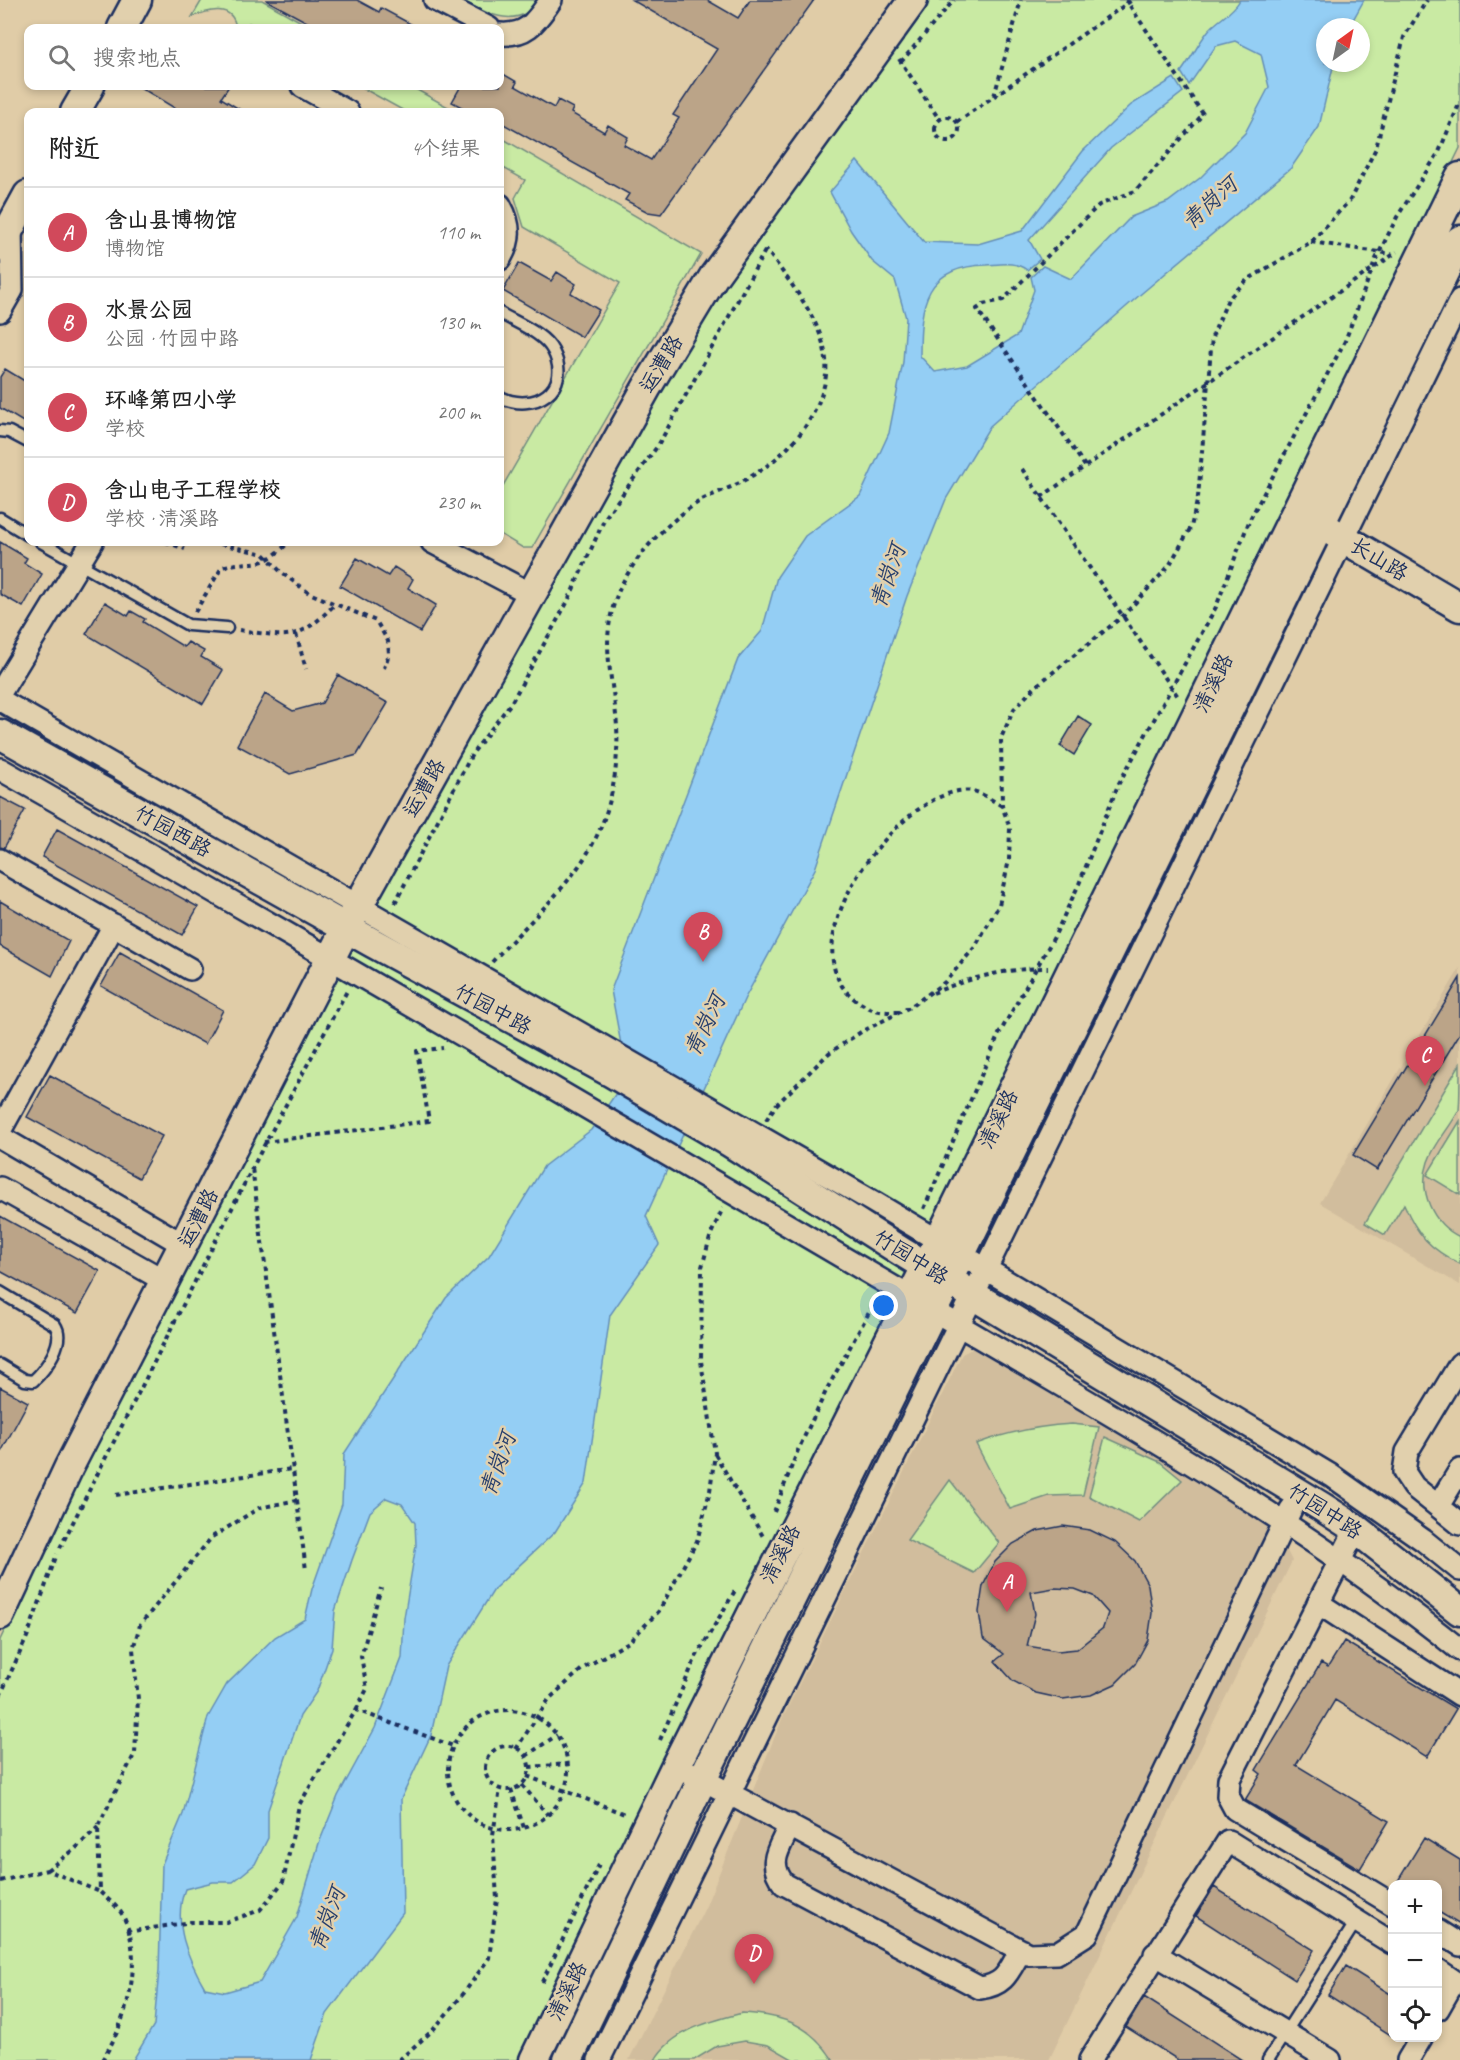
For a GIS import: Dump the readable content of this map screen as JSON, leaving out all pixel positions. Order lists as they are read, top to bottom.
{
  "streets": {
    "main road": [
      "运漕路",
      "长山路",
      "清溪路",
      "竹园西路",
      "竹园中路"
    ]
  },
  "crossings": [
    ["运漕路", "竹园西路"],
    ["运漕路", "竹园中路"],
    ["长山路", "清溪路"],
    ["清溪路", "竹园中路"],
    ["竹园西路", "竹园中路"]
  ],
  "water": ["青岗河"],
  "north": "top right",
  "page": {
    "search": "搜索地点",
    "heading": ["附近", "4个结果"],
    "list": [
      {
        "mark": "A",
        "name": "含山县博物馆",
        "note": "博物馆",
        "value": "110 m"
      },
      {
        "mark": "B",
        "name": "水景公园",
        "note": "公园 · 竹园中路",
        "value": "130 m"
      },
      {
        "mark": "C",
        "name": "环峰第四小学",
        "note": "学校",
        "value": "200 m"
      },
      {
        "mark": "D",
        "name": "含山电子工程学校",
        "note": "学校 · 清溪路",
        "value": "230 m"
      }
    ],
    "pins": [
      "B",
      "C",
      "A",
      "D"
    ],
    "map_buttons": ["+", "−"]
  }
}
